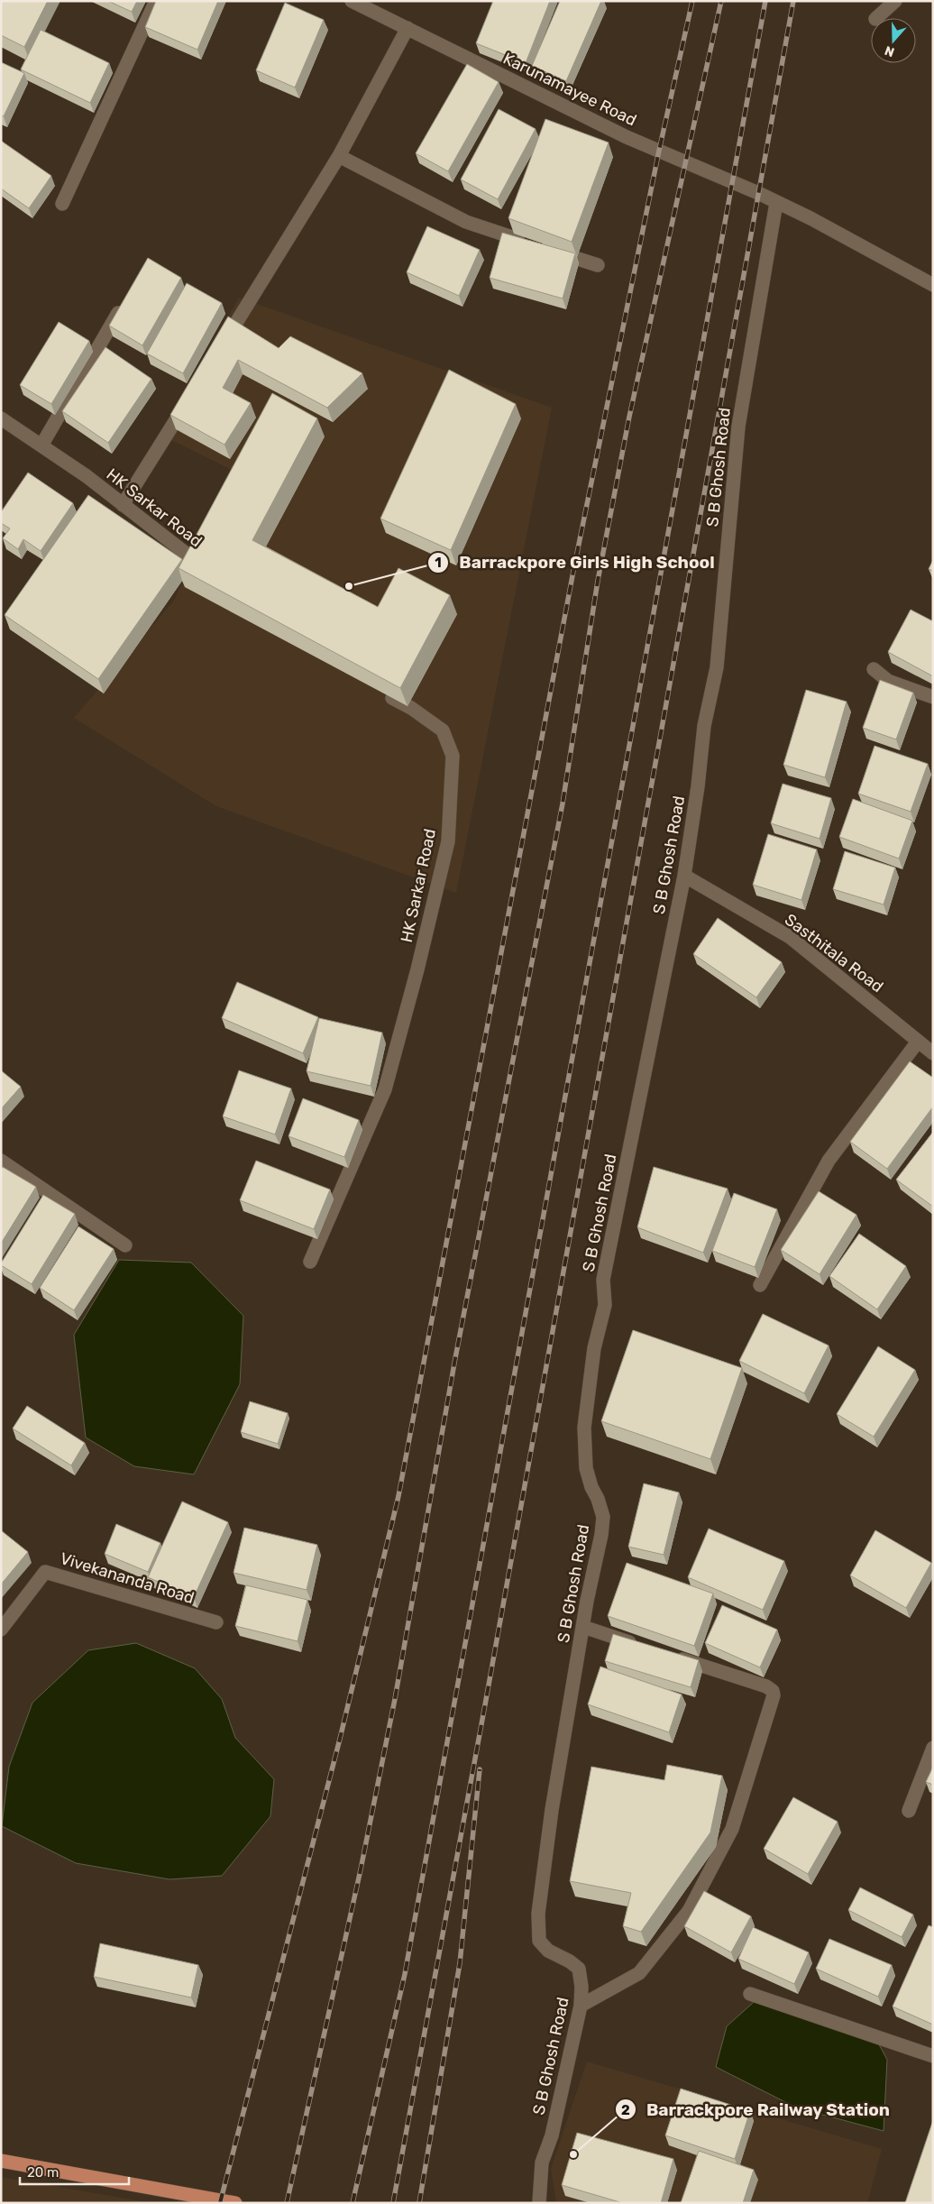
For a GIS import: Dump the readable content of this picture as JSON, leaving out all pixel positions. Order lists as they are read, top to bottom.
{
  "streets": {
    "street": [
      "Karunamayee Road",
      "S B Ghosh Road",
      "HK Sarkar Road",
      "Sasthitala Road",
      "Vivekananda Road"
    ]
  },
  "crossings": [
    ["Karunamayee Road", "S B Ghosh Road"],
    ["S B Ghosh Road", "Sasthitala Road"]
  ],
  "places": ["Barrackpore Girls High School", "Barrackpore Railway Station"],
  "scale_bar": "20 m",
  "north": "bottom"
}
